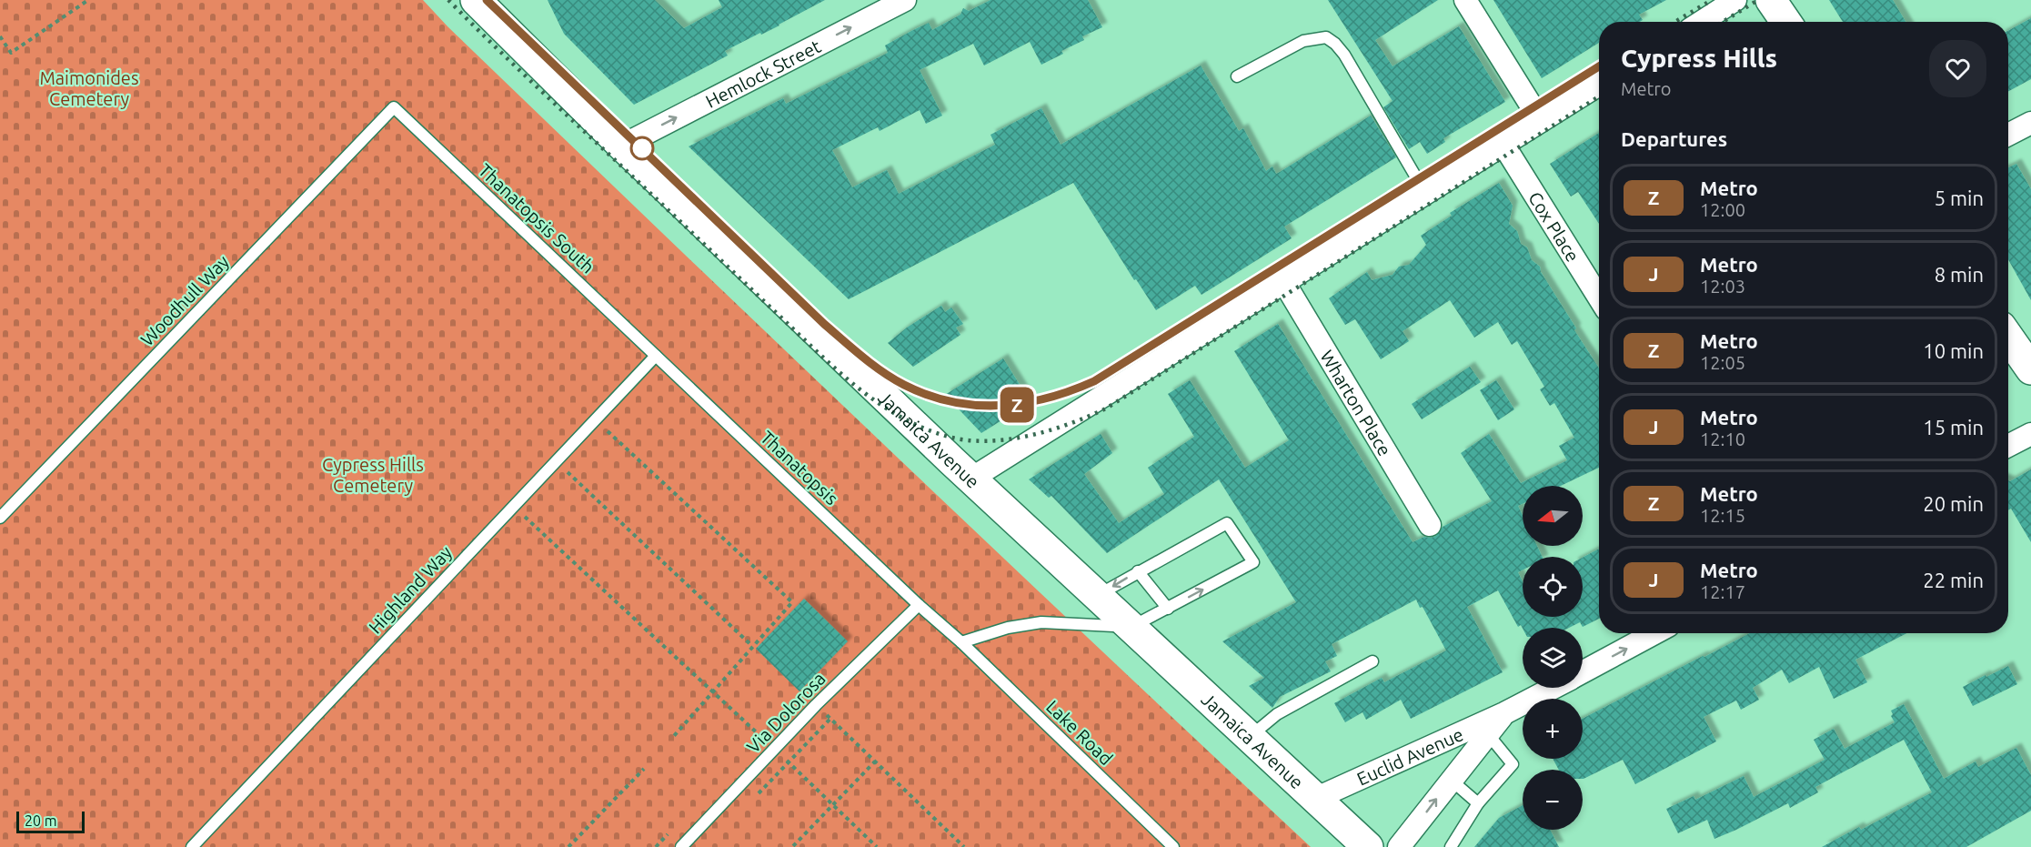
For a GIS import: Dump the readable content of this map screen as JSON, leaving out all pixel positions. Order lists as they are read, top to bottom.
{
  "streets": {
    "main road": ["Jamaica Avenue"],
    "street": [
      "Hemlock Street",
      "Cox Place",
      "Wharton Place",
      "Euclid Avenue"
    ],
    "lane": [
      "Thanatopsis South",
      "Woodhull Way",
      "Thanatopsis",
      "Highland Way",
      "Via Dolorosa",
      "Lake Road"
    ]
  },
  "crossings": [
    ["Hemlock Street", "Jamaica Avenue"],
    ["Thanatopsis South", "Woodhull Way"],
    ["Thanatopsis South", "Thanatopsis"],
    ["Thanatopsis South", "Highland Way"],
    ["Jamaica Avenue", "Euclid Avenue"],
    ["Thanatopsis", "Highland Way"],
    ["Thanatopsis", "Via Dolorosa"],
    ["Thanatopsis", "Lake Road"]
  ],
  "one_way": ["Hemlock Street"],
  "parks": ["Maimonides Cemetery", "Cypress Hills Cemetery"],
  "lines": ["metro line Z"],
  "scale_bar": "20 m",
  "north": "left",
  "page": {
    "on_map": "Z",
    "heading": [
      ["Cypress Hills", "Metro"],
      "Departures"
    ],
    "list": [
      {
        "mark": "Z",
        "name": "Metro",
        "note": "12:00",
        "value": "5 min"
      },
      {
        "mark": "J",
        "name": "Metro",
        "note": "12:03",
        "value": "8 min"
      },
      {
        "mark": "Z",
        "name": "Metro",
        "note": "12:05",
        "value": "10 min"
      },
      {
        "mark": "J",
        "name": "Metro",
        "note": "12:10",
        "value": "15 min"
      },
      {
        "mark": "Z",
        "name": "Metro",
        "note": "12:15",
        "value": "20 min"
      },
      {
        "mark": "J",
        "name": "Metro",
        "note": "12:17",
        "value": "22 min"
      }
    ],
    "map_buttons": ["+", "−"],
    "scale": "20 m"
  }
}
